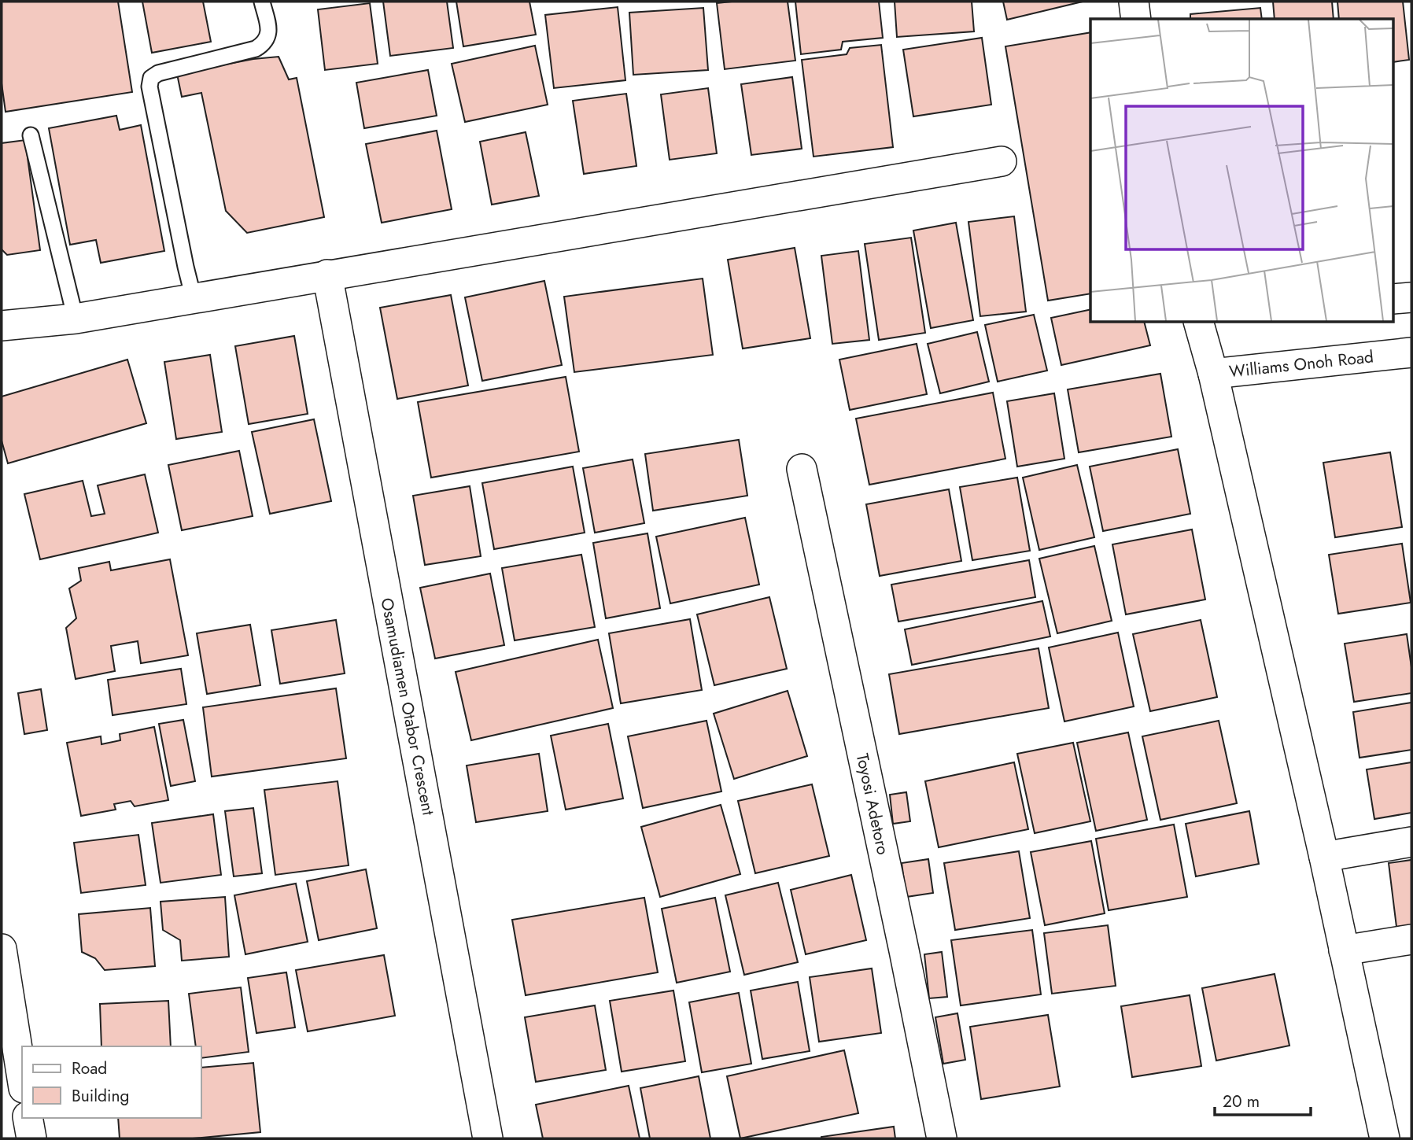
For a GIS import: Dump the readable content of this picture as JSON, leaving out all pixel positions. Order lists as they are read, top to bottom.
{
  "streets": {
    "street": ["Williams Onoh Road", "Osamudiamen Otabor Crescent", "Toyosi Adetoro"]
  },
  "legend": ["Road", "Building"],
  "scale_bar": "20 m"
}
